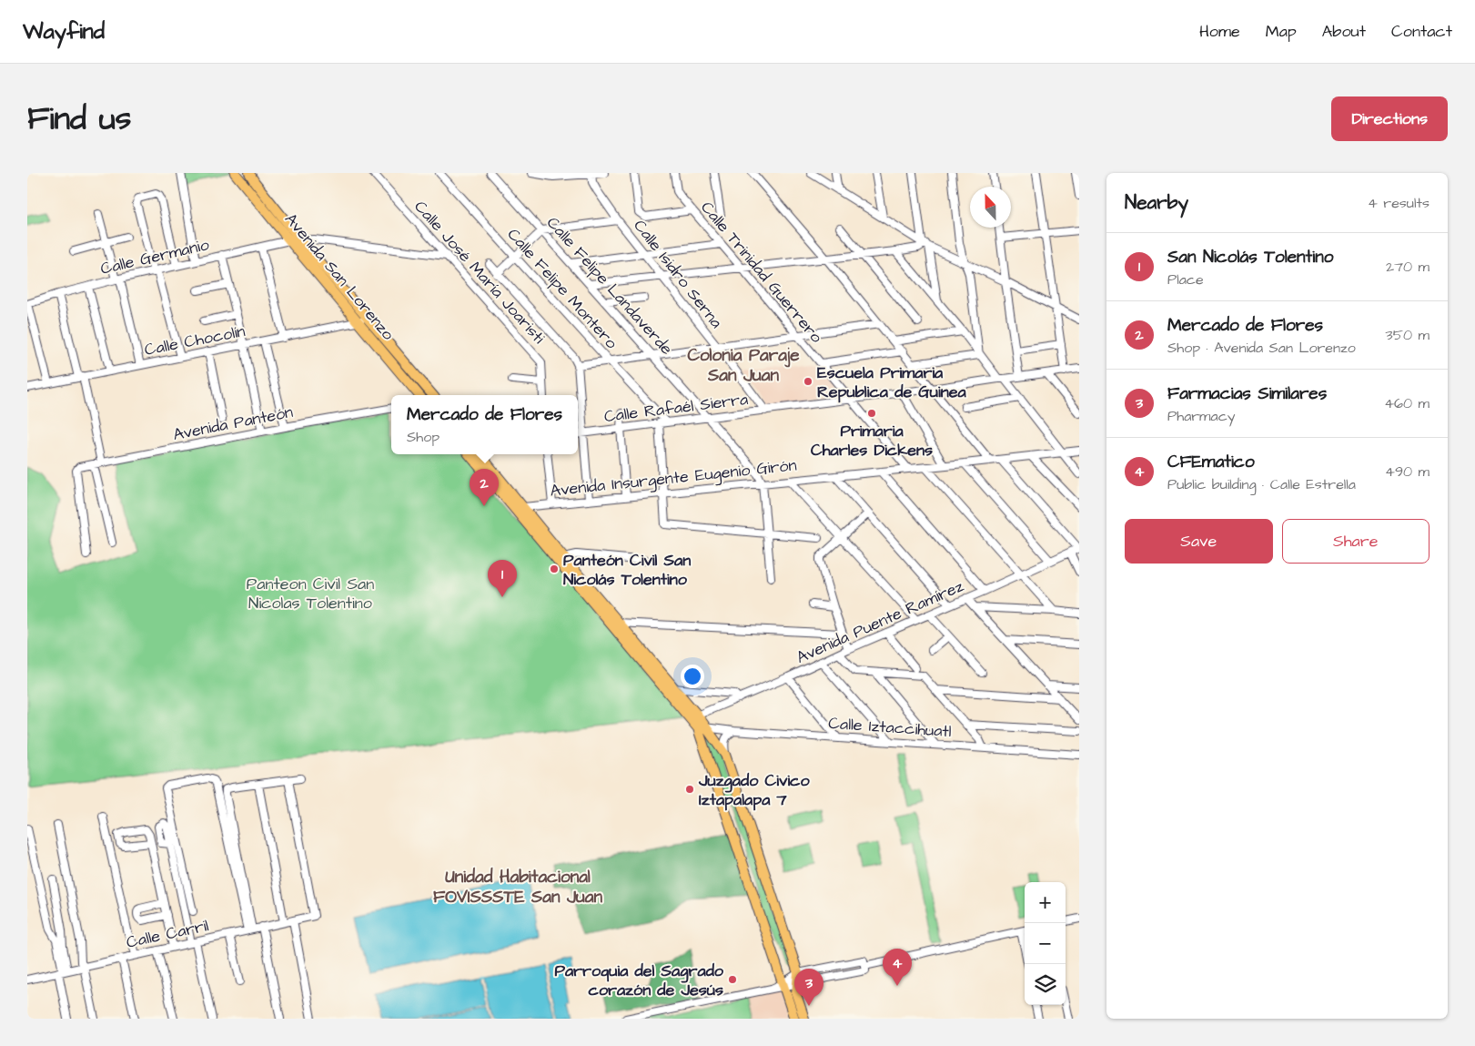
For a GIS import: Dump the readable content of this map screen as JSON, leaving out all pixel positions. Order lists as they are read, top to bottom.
{
  "streets": {
    "main road": ["Avenida San Lorenzo"],
    "street": [
      "Calle Germanio",
      "Calle José María Joaristi",
      "Calle Trinidad Guerrero",
      "Calle Isidro Serna",
      "Calle Felipe Landaverde",
      "Calle Felipe Montero",
      "Calle Chocolín",
      "Calle Rafaél Sierra",
      "Avenida Panteón",
      "Avenida Insurgente Eugenio Girón",
      "Avenida Puente Ramírez",
      "Calle Iztaccihuatl",
      "Calle Carril"
    ]
  },
  "crossings": [
    ["Calle Germanio", "Calle José María Joaristi"],
    ["Calle Germanio", "Avenida San Lorenzo"],
    ["Calle Trinidad Guerrero", "Calle Rafaél Sierra"],
    ["Calle Trinidad Guerrero", "Avenida Insurgente Eugenio Girón"],
    ["Calle Isidro Serna", "Calle Rafaél Sierra"],
    ["Avenida San Lorenzo", "Calle Chocolín"],
    ["Calle Felipe Landaverde", "Calle Rafaél Sierra"],
    ["Calle Felipe Landaverde", "Avenida Insurgente Eugenio Girón"],
    ["Calle Felipe Montero", "Calle Rafaél Sierra"]
  ],
  "districts": ["Colonia Paraje San Juan", "Unidad Habitacional FOVISSSTE San Juan"],
  "parks": ["Panteon Civil San Nicolas Tolentino"],
  "places": [
    "Escuela Primaria Republica de Guinea",
    "Primaria Charles Dickens",
    "Panteón Civil San Nicolás Tolentino",
    "Juzgado Civico Iztapalapa 7",
    "Parroquia del Sagrado corazón de Jesús"
  ],
  "north": "top",
  "page": {
    "header": "Wayfind",
    "nav": [
      "Home",
      "Map",
      "About",
      "Contact"
    ],
    "title": "Find us",
    "buttons": [
      "Directions",
      ["Save", "Share"]
    ],
    "heading": ["Nearby", "4 results"],
    "list": [
      {
        "mark": "1",
        "name": "San Nicolás Tolentino",
        "note": "Place",
        "value": "270 m"
      },
      {
        "mark": "2",
        "name": "Mercado de Flores",
        "note": "Shop · Avenida San Lorenzo",
        "value": "350 m"
      },
      {
        "mark": "3",
        "name": "Farmacias Similares",
        "note": "Pharmacy",
        "value": "460 m"
      },
      {
        "mark": "4",
        "name": "CFEmatico",
        "note": "Public building · Calle Estrella",
        "value": "490 m"
      }
    ],
    "popup": ["Mercado de Flores", "Shop"],
    "pins": [
      "2",
      "1",
      "4",
      "3"
    ],
    "map_buttons": ["+", "−"]
  }
}
